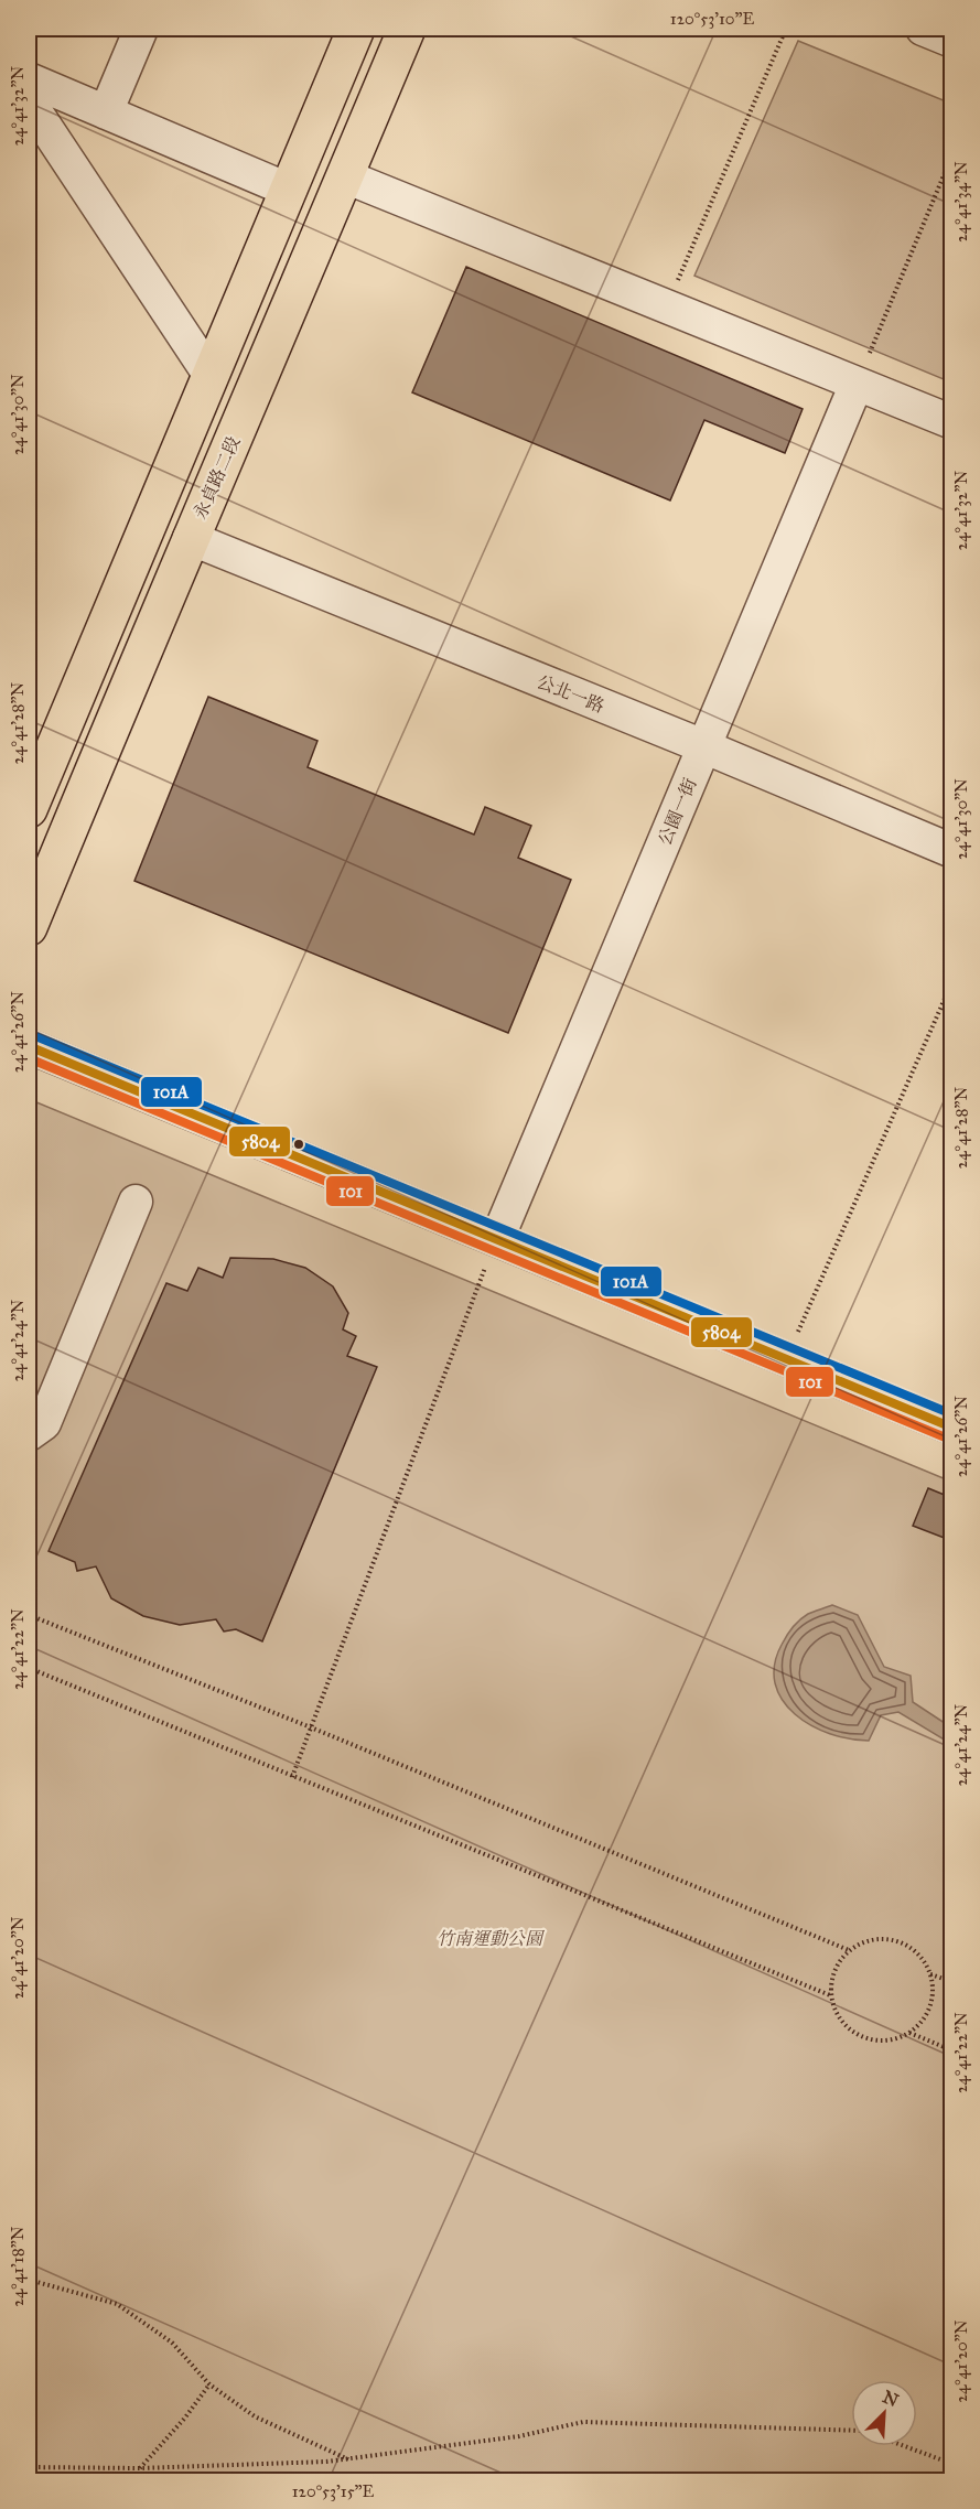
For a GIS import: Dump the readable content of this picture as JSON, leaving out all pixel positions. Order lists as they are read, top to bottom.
{
  "streets": {
    "main road": ["永貞路二段"],
    "street": ["公北一路", "公園一街"]
  },
  "crossings": [
    ["永貞路二段", "公北一路"],
    ["公北一路", "公園一街"]
  ],
  "parks": ["竹南運動公園"],
  "lines": ["transit line 101A", "transit line 5804", "transit line 101"],
  "north": "top right",
  "coordinates": [
    "120°53'10\"E",
    "24°41'32\"N",
    "24°41'34\"N",
    "24°41'30\"N",
    "24°41'28\"N",
    "24°41'26\"N",
    "24°41'24\"N",
    "24°41'22\"N",
    "24°41'20\"N",
    "24°41'18\"N",
    "120°53'15\"E"
  ]
}
